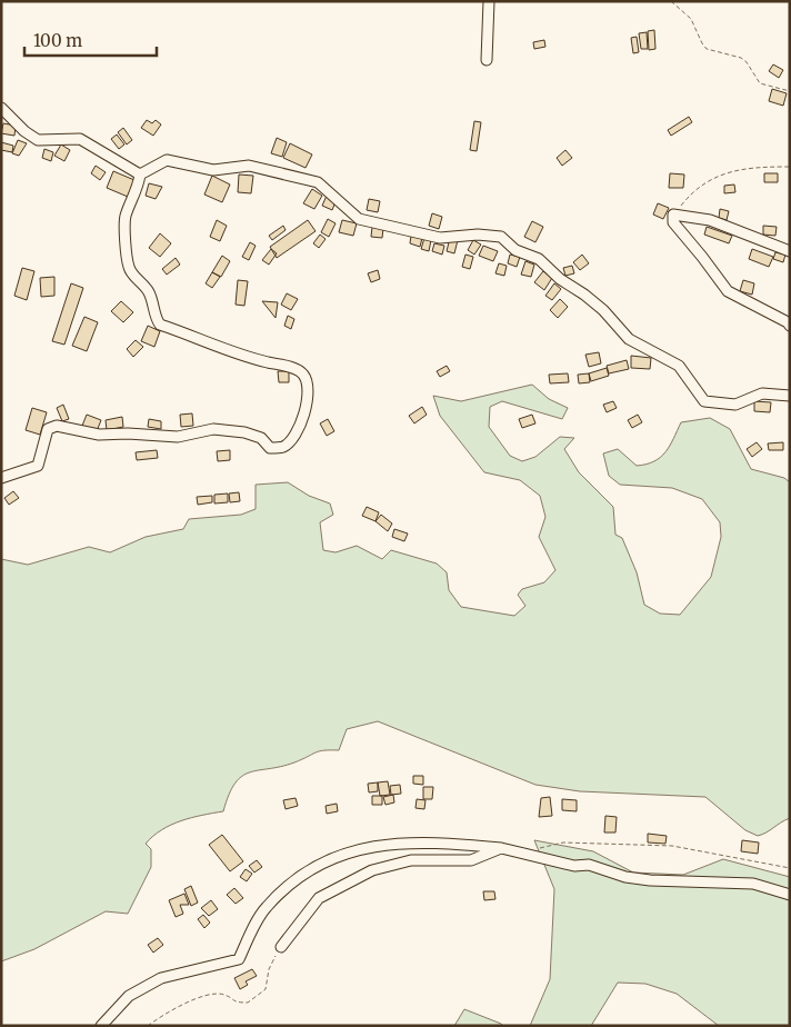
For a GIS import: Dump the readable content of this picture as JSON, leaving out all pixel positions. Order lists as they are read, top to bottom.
{
  "scale_bar": "100 m"
}
